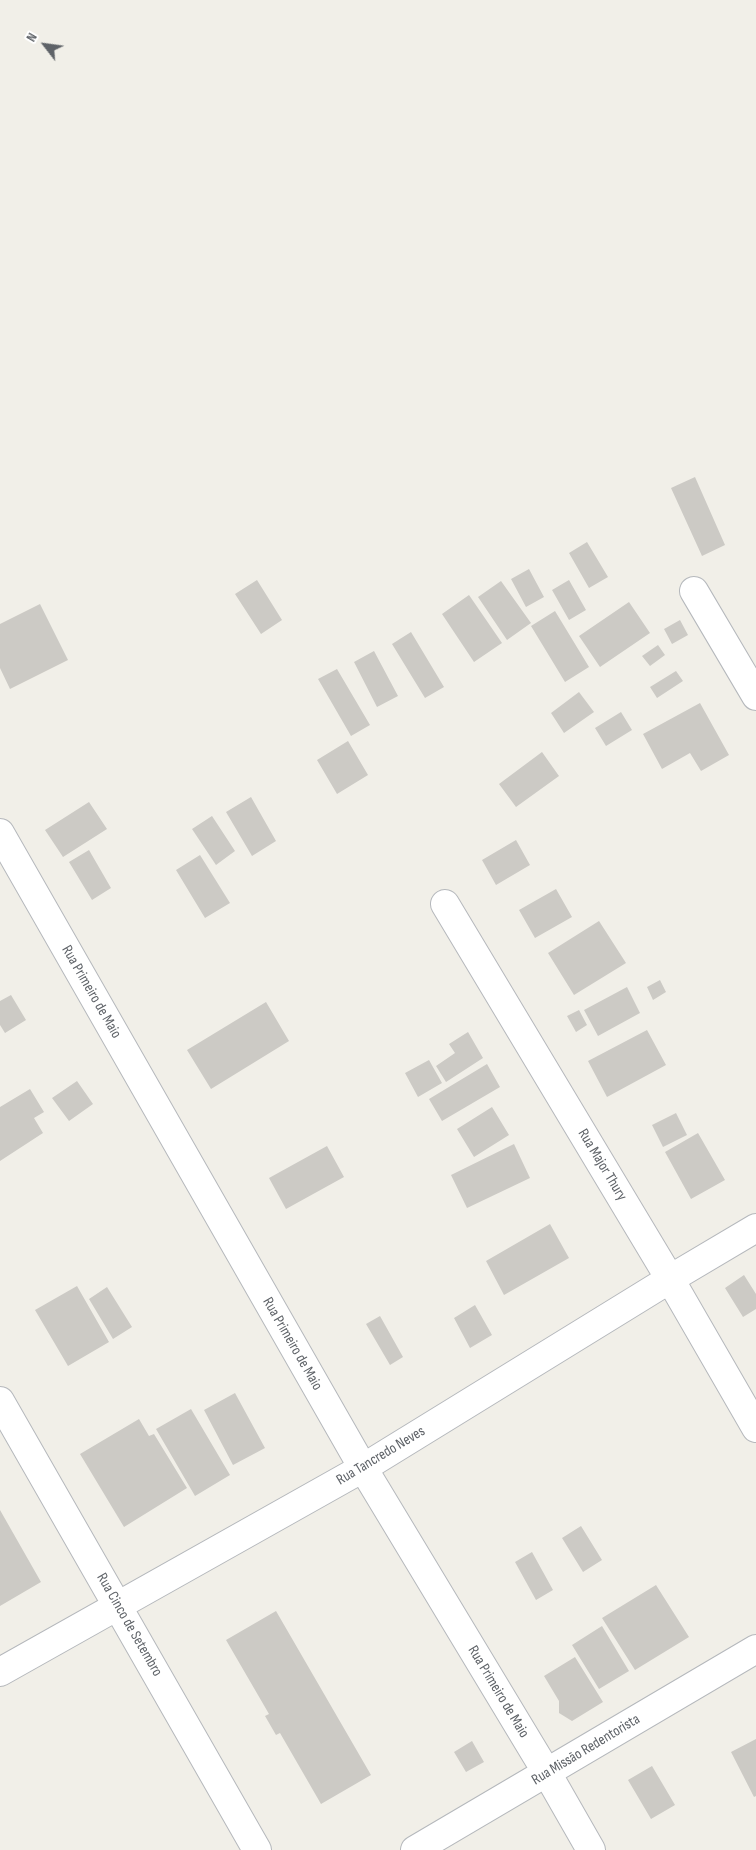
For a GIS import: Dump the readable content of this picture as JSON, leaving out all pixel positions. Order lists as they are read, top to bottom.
{
  "streets": {
    "street": [
      "Rua Primeiro de Maio",
      "Rua Major Thury",
      "Rua Tancredo Neves",
      "Rua Cinco de Setembro",
      "Rua Missão Redentorista"
    ]
  },
  "crossings": [
    ["Rua Primeiro de Maio", "Rua Tancredo Neves"],
    ["Rua Primeiro de Maio", "Rua Missão Redentorista"],
    ["Rua Major Thury", "Rua Tancredo Neves"],
    ["Rua Tancredo Neves", "Rua Cinco de Setembro"]
  ],
  "north": "top left"
}
